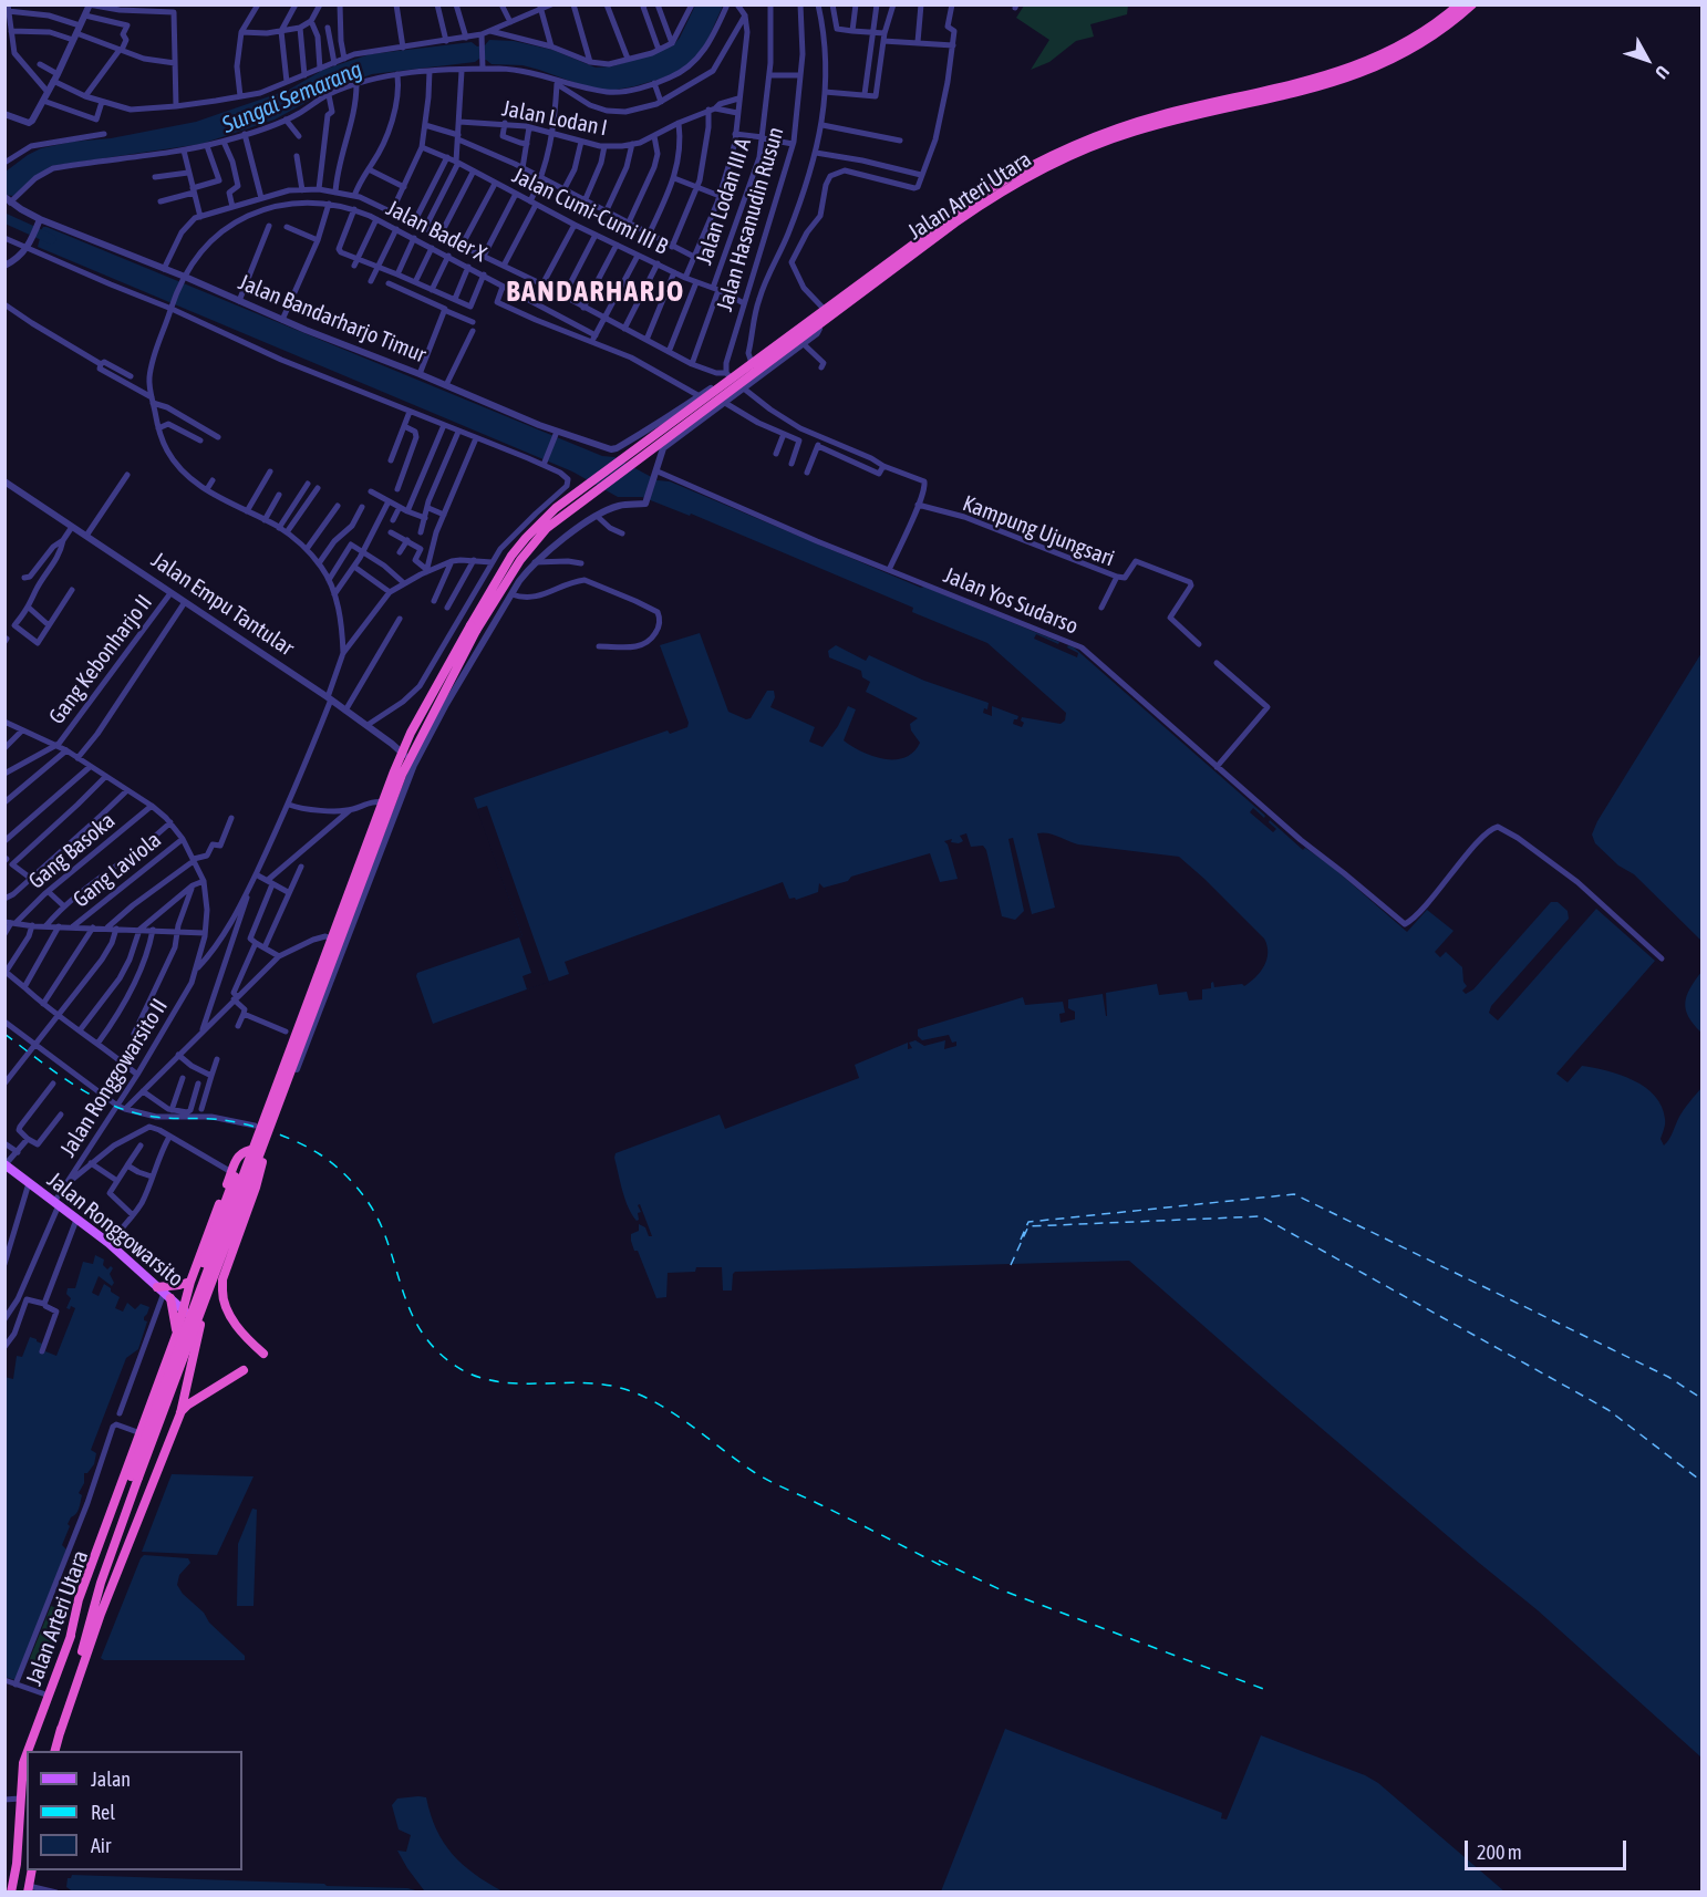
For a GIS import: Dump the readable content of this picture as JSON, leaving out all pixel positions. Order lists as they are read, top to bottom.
{
  "streets": {
    "highway": ["Jalan Arteri Utara"],
    "main road": ["Jalan Ronggowarsito"],
    "street": [
      "Jalan Lodan I",
      "Jalan Lodan III A",
      "Jalan Cumi-Cumi III B",
      "Jalan Hasanudin Rusun",
      "Jalan Bader X",
      "Jalan Bandarharjo Timur",
      "Kampung Ujungsari",
      "Jalan Yos Sudarso",
      "Jalan Empu Tantular",
      "Gang Kebonharjo II",
      "Gang Basoka",
      "Gang Laviola",
      "Jalan Ronggowarsito II"
    ]
  },
  "crossings": [
    ["Jalan Arteri Utara", "Jalan Hasanudin Rusun"],
    ["Jalan Arteri Utara", "Jalan Bandarharjo Timur"],
    ["Jalan Lodan III A", "Jalan Cumi-Cumi III B"],
    ["Jalan Cumi-Cumi III B", "Jalan Hasanudin Rusun"],
    ["Jalan Bader X", "Jalan Bandarharjo Timur"],
    ["Jalan Empu Tantular", "Gang Kebonharjo II"],
    ["Jalan Ronggowarsito II", "Jalan Ronggowarsito"]
  ],
  "districts": ["BANDARHARJO"],
  "water": ["Sungai Semarang"],
  "legend": ["Jalan", "Rel", "Air"],
  "scale_bar": "200 m",
  "north": "bottom right"
}
